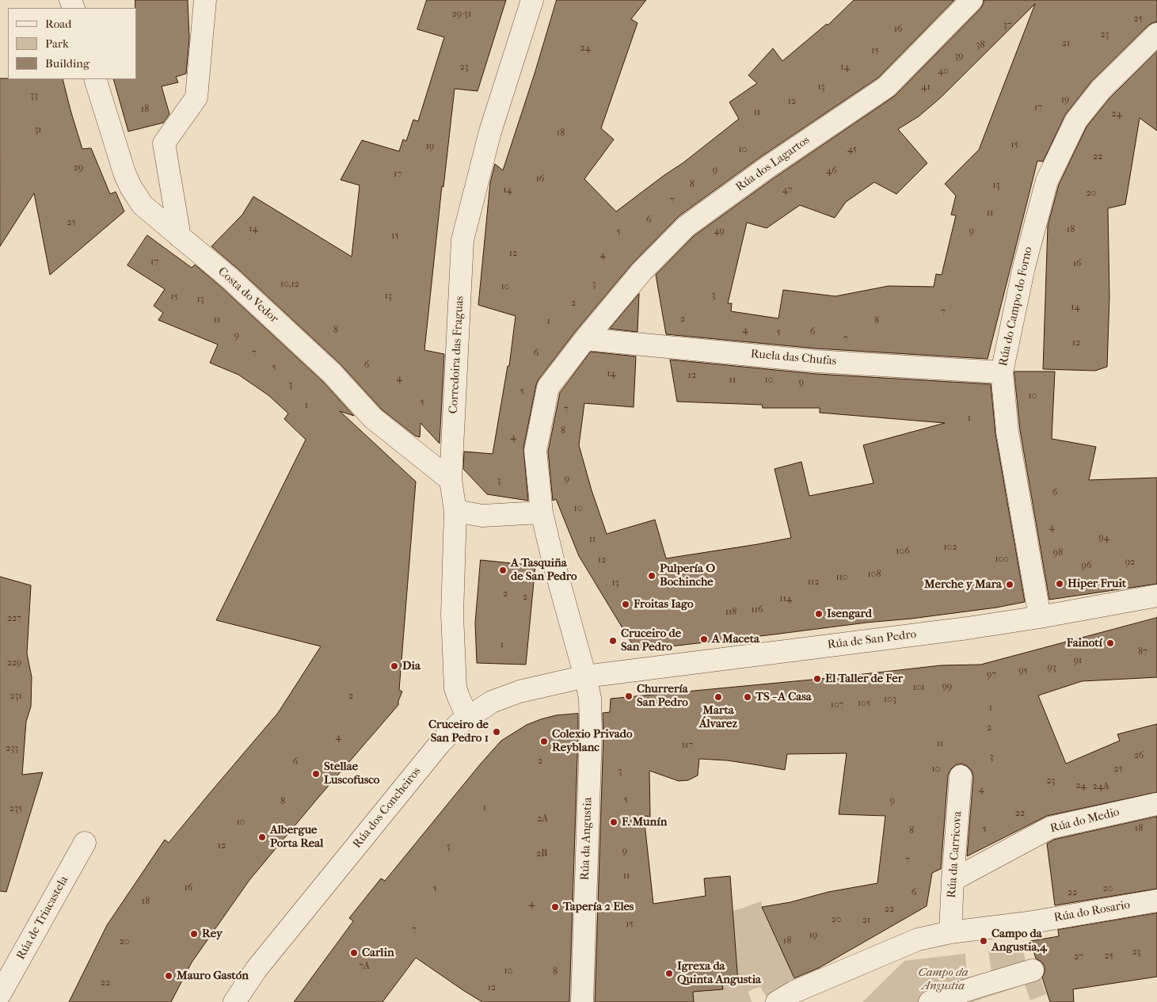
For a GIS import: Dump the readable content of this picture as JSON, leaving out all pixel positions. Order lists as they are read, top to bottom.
{
  "streets": {
    "street": [
      "Rúa dos Lagartos",
      "Costa do Vedor",
      "Rúa do Campo do Forno",
      "Corredoira das Fraguas",
      "Ruela das Chufas",
      "Rúa de San Pedro",
      "Rúa dos Concheiros",
      "Rúa do Medio",
      "Rúa da Angustia",
      "Rúa da Carricova",
      "Rúa do Rosario",
      "Rúa de Triacastela"
    ]
  },
  "crossings": [
    ["Rúa dos Lagartos", "Ruela das Chufas"],
    ["Rúa dos Lagartos", "Rúa da Angustia"],
    ["Costa do Vedor", "Corredoira das Fraguas"],
    ["Rúa do Campo do Forno", "Ruela das Chufas"],
    ["Rúa do Campo do Forno", "Rúa de San Pedro"],
    ["Corredoira das Fraguas", "Rúa dos Concheiros"],
    ["Rúa de San Pedro", "Rúa dos Concheiros"],
    ["Rúa de San Pedro", "Rúa da Angustia"],
    ["Rúa dos Concheiros", "Rúa da Angustia"],
    ["Rúa do Medio", "Rúa da Carricova"],
    ["Rúa da Carricova", "Rúa do Rosario"]
  ],
  "parks": ["Campo da Angustia"],
  "places": [
    "A Tasquiña de San Pedro",
    "Pulpería O Bochinche",
    "Hiper Fruit",
    "Merche y Mara",
    "Froitas Iago",
    "Isengard",
    "A Maceta",
    "Cruceiro de San Pedro",
    "Fainotí",
    "Dia",
    "El Taller de Fer",
    "Churrería San Pedro",
    "Marta Álvarez",
    "TS - A Casa",
    "Cruceiro de San Pedro 1",
    "Colexio Privado Reyblanc",
    "Stellae Luscofusco",
    "F. Munín",
    "Albergue Porta Real",
    "Tapería 2 Eles",
    "Rey",
    "Campo da Angustia,4",
    "Carlin",
    "Igrexa da Quinta Angustia",
    "Mauro Gastón"
  ],
  "house_numbers": [
    "29-31",
    "25",
    "37",
    "16",
    "23",
    "21",
    "38",
    "24",
    "15",
    "39",
    "23",
    "14",
    "40",
    "13",
    "41",
    "33",
    "19",
    "12",
    "17",
    "18",
    "11",
    "24",
    "31",
    "18",
    "15",
    "19",
    "10",
    "45",
    "22",
    "29",
    "9",
    "46",
    "17",
    "16",
    "8",
    "13",
    "14",
    "47",
    "20",
    "7",
    "11",
    "6",
    "25",
    "14",
    "18",
    "49",
    "9",
    "5",
    "15",
    "12",
    "4",
    "17",
    "16",
    "10,12",
    "3",
    "10",
    "3",
    "13",
    "15",
    "13",
    "2",
    "14",
    "7",
    "2",
    "11",
    "8",
    "1",
    "8",
    "4",
    "6",
    "5",
    "9",
    "7",
    "12",
    "7",
    "6",
    "6",
    "5",
    "14",
    "12",
    "4",
    "11",
    "10",
    "9",
    "3",
    "5",
    "10",
    "5",
    "1",
    "7",
    "1",
    "8",
    "4",
    "9",
    "3",
    "6",
    "10",
    "4",
    "94",
    "11",
    "102",
    "106",
    "98",
    "100",
    "12",
    "92",
    "96",
    "108",
    "110",
    "112",
    "13",
    "2",
    "2",
    "114",
    "116",
    "118",
    "227",
    "1",
    "87",
    "91",
    "229",
    "93",
    "95",
    "97",
    "99",
    "101",
    "231",
    "2",
    "103",
    "105",
    "107",
    "1",
    "2",
    "4",
    "11",
    "117",
    "233",
    "26",
    "3",
    "2",
    "6",
    "10",
    "25",
    "3",
    "23",
    "24",
    "24A",
    "4",
    "5",
    "9",
    "8",
    "1",
    "235",
    "22",
    "2A",
    "10",
    "18",
    "5",
    "8",
    "12",
    "3",
    "9",
    "2B",
    "7",
    "11",
    "16",
    "5",
    "20",
    "6",
    "22",
    "18",
    "4",
    "22",
    "20",
    "21",
    "15",
    "7",
    "19",
    "18",
    "20",
    "23",
    "25",
    "27",
    "7A",
    "10",
    "8",
    "22",
    "12"
  ],
  "legend": ["Road", "Park", "Building"]
}
